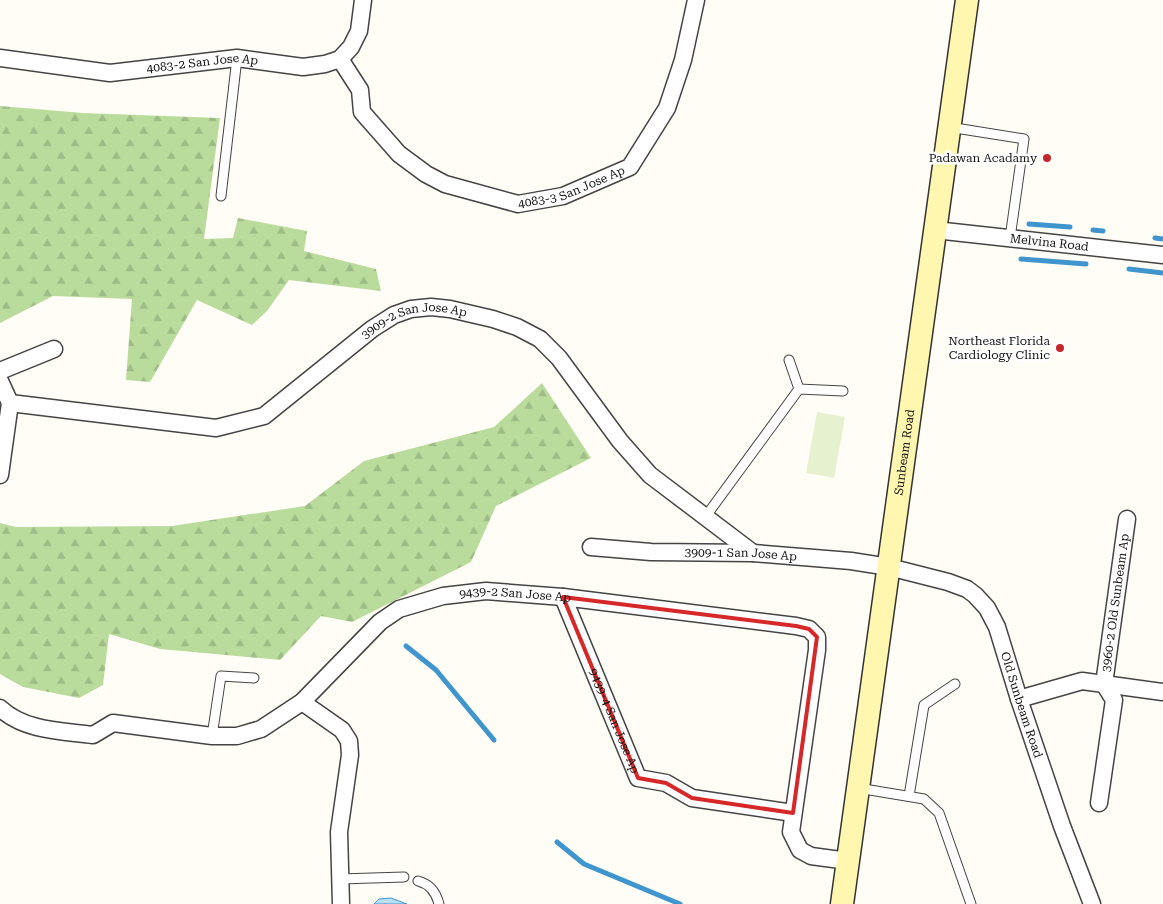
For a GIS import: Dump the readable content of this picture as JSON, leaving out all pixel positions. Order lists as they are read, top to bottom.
{
  "streets": {
    "street": [
      "4083-2 San Jose Ap",
      "4083-3 San Jose Ap",
      "Melvina Road",
      "3909-2 San Jose Ap",
      "Sunbeam Road",
      "3909-1 San Jose Ap",
      "9439-2 San Jose Ap",
      "3960-2 Old Sunbeam Ap",
      "Old Sunbeam Road",
      "9439-4 San Jose Ap"
    ]
  },
  "crossings": [
    ["4083-2 San Jose Ap", "4083-3 San Jose Ap"],
    ["Melvina Road", "Sunbeam Road"],
    ["3909-2 San Jose Ap", "3909-1 San Jose Ap"],
    ["Sunbeam Road", "3909-1 San Jose Ap"],
    ["Sunbeam Road", "9439-2 San Jose Ap"],
    ["Sunbeam Road", "Old Sunbeam Road"],
    ["3909-1 San Jose Ap", "Old Sunbeam Road"],
    ["9439-2 San Jose Ap", "9439-4 San Jose Ap"]
  ],
  "places": ["Padawan Acadamy", "Northeast Florida Cardiology Clinic"]
}
